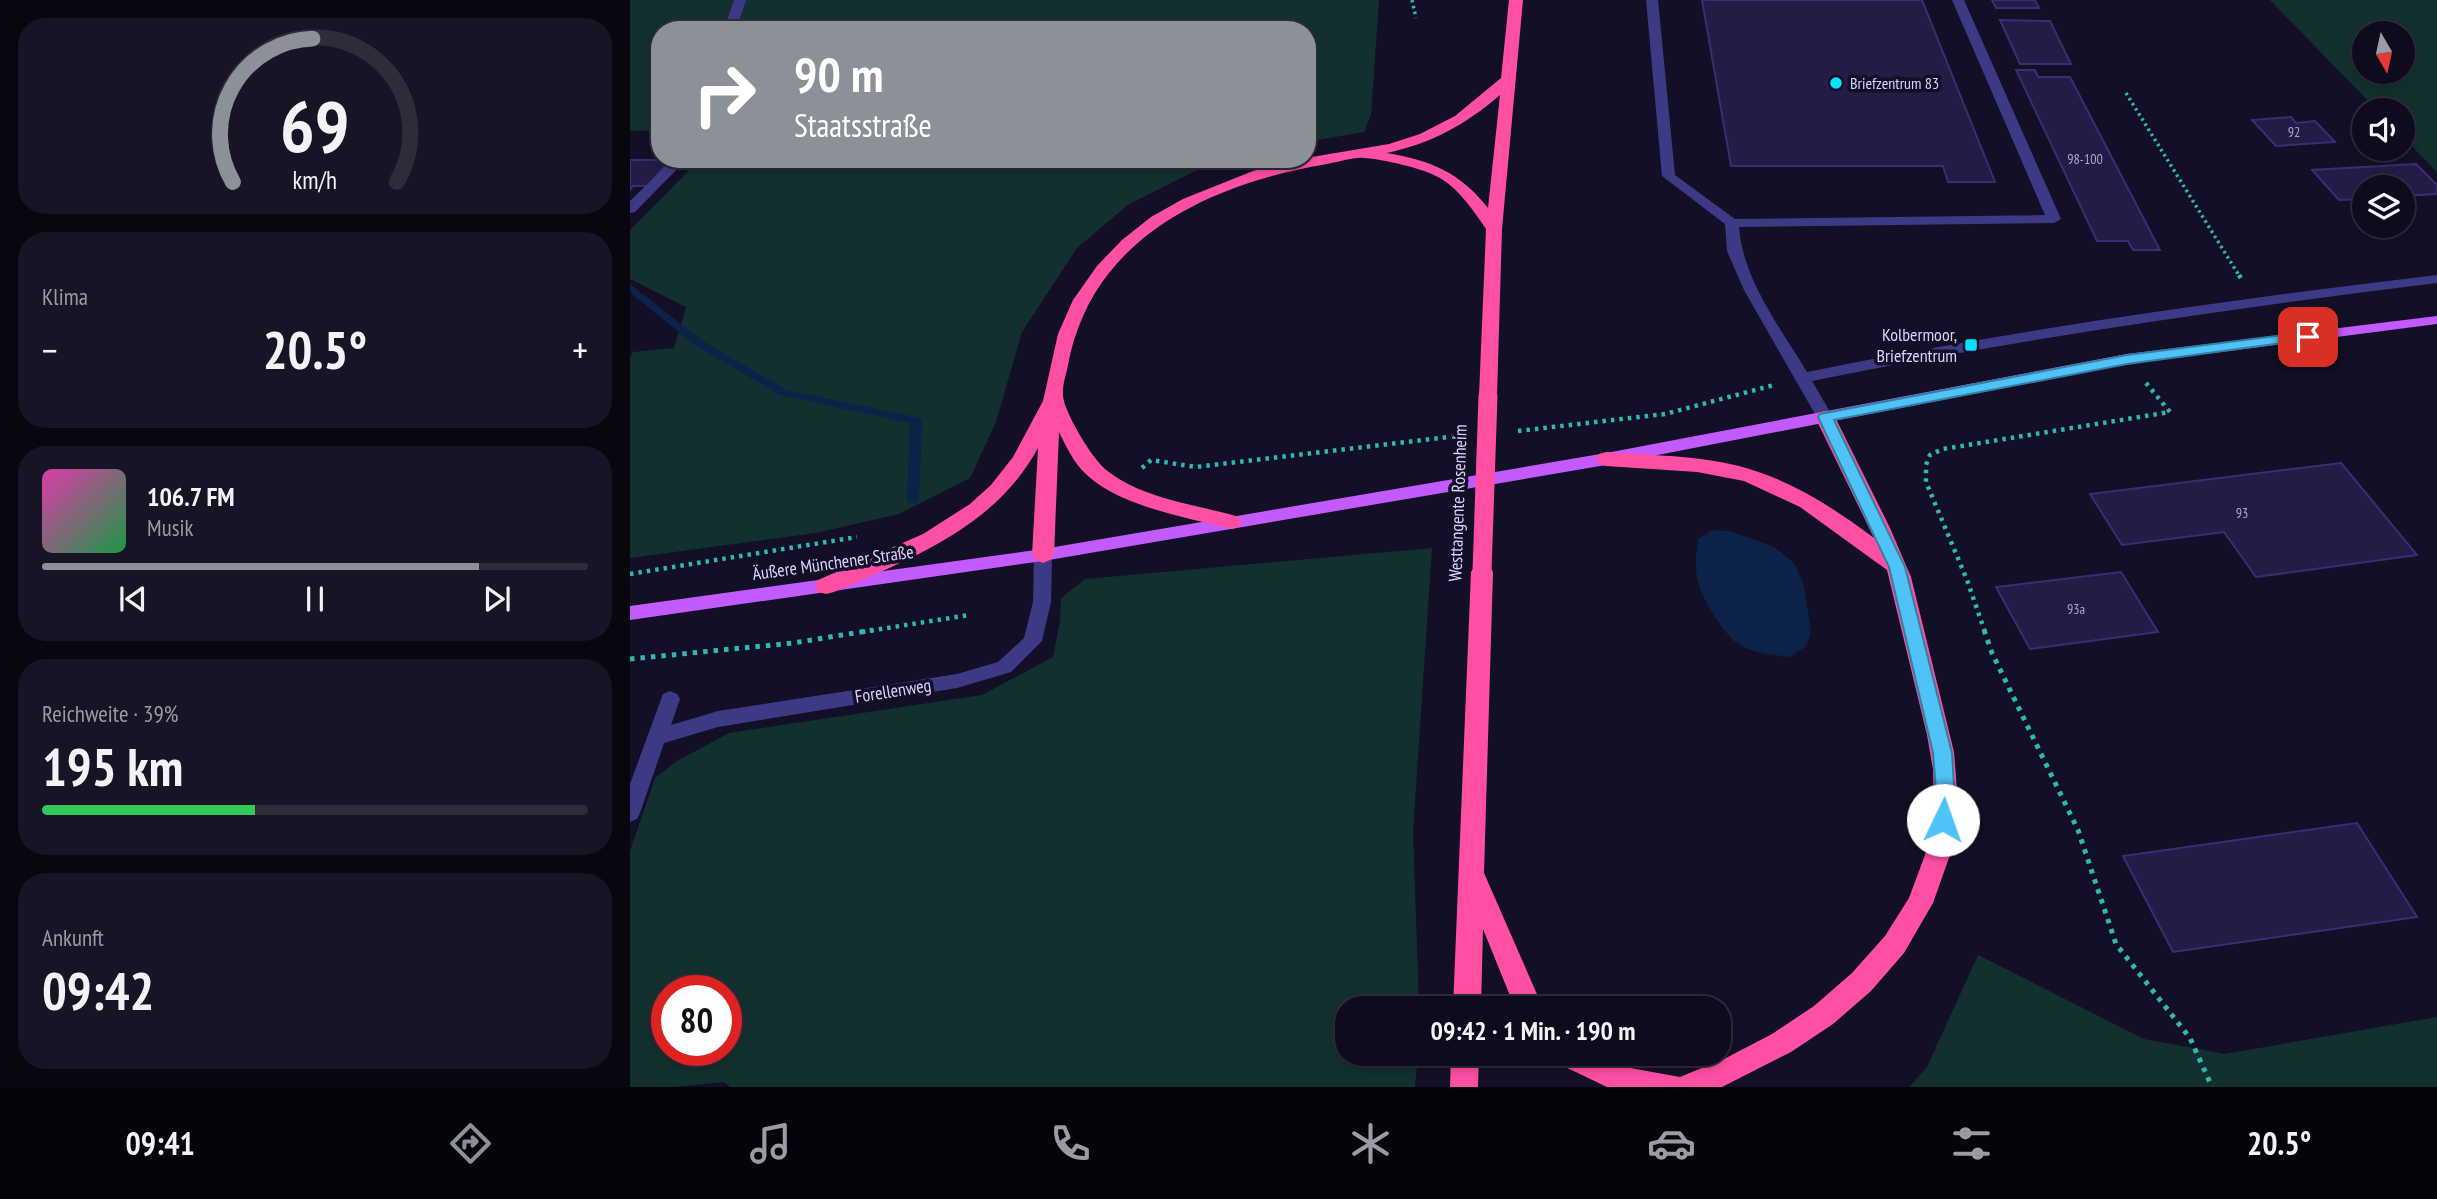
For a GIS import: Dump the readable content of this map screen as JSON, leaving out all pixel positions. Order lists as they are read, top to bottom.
{
  "streets": {
    "highway": ["Westtangente Rosenheim"],
    "main road": ["Äußere Münchener Straße"],
    "street": ["Forellenweg"]
  },
  "crossings": [
    ["Äußere Münchener Straße", "Forellenweg"]
  ],
  "places": {
    "other": ["Briefzentrum 83"],
    "transit": ["Kolbermoor, Briefzentrum"]
  },
  "house_numbers": [
    "92",
    "98-100",
    "93",
    "93a"
  ],
  "north": "bottom",
  "page": {
    "turn": ["90 m", "Staatsstraße"],
    "tile": [
      "Klima",
      ["Reichweite · 39%", "195 km"],
      ["Ankunft", "09:42"]
    ],
    "heat": ["−", "20.5°", "+"],
    "song": ["106.7 FM", "Musik"],
    "limit": "80",
    "trip": "09:42 · 1 Min. · 190 m",
    "tabs": ["09:41", "20.5°"],
    "gauge": ["69", "km/h"]
  }
}
